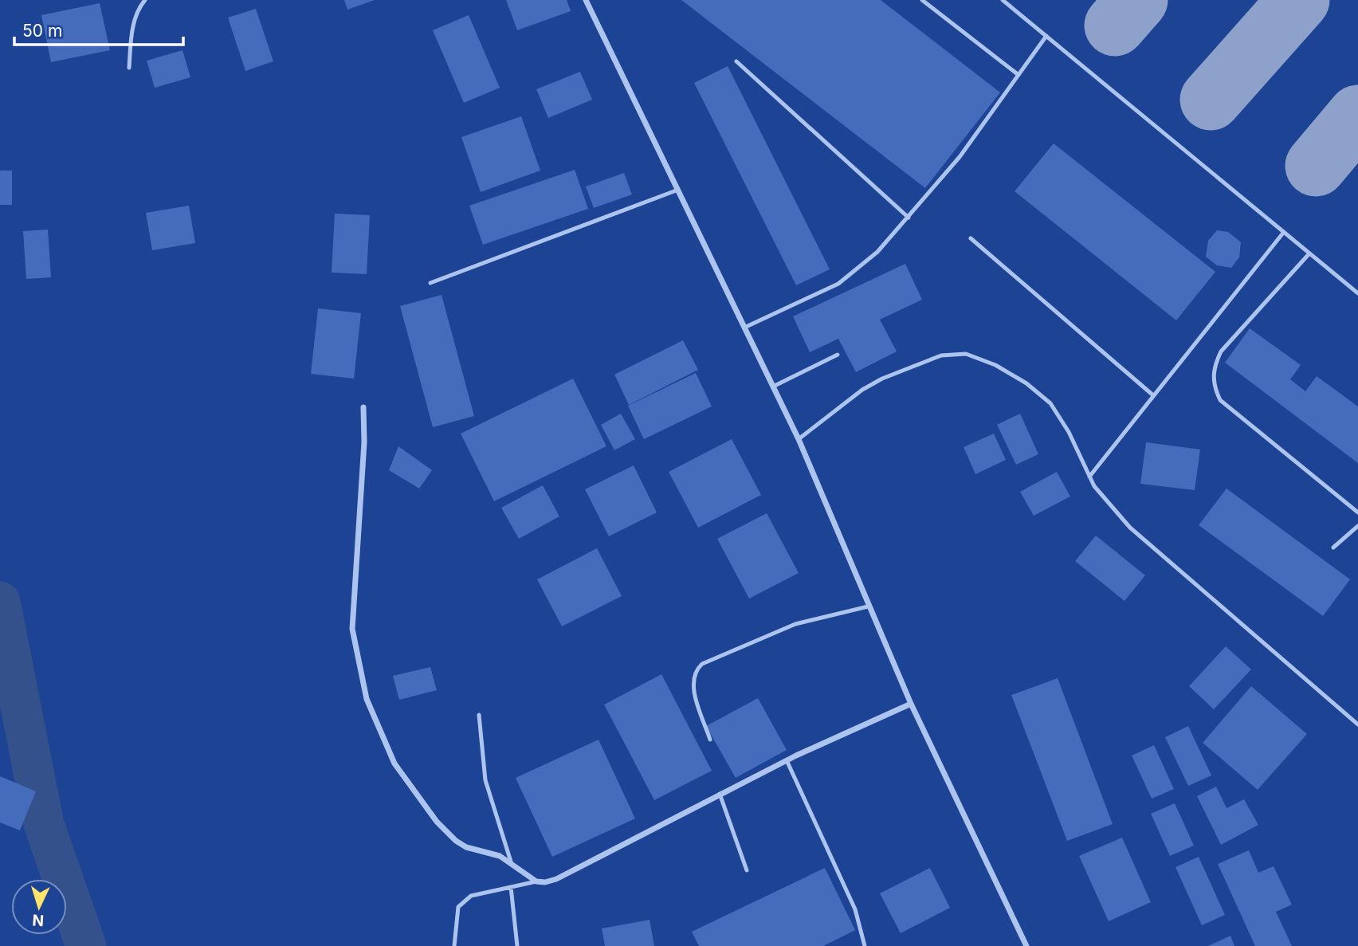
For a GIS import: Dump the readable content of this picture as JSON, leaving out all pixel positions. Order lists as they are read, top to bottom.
{
  "scale_bar": "50 m",
  "north": "bottom"
}
